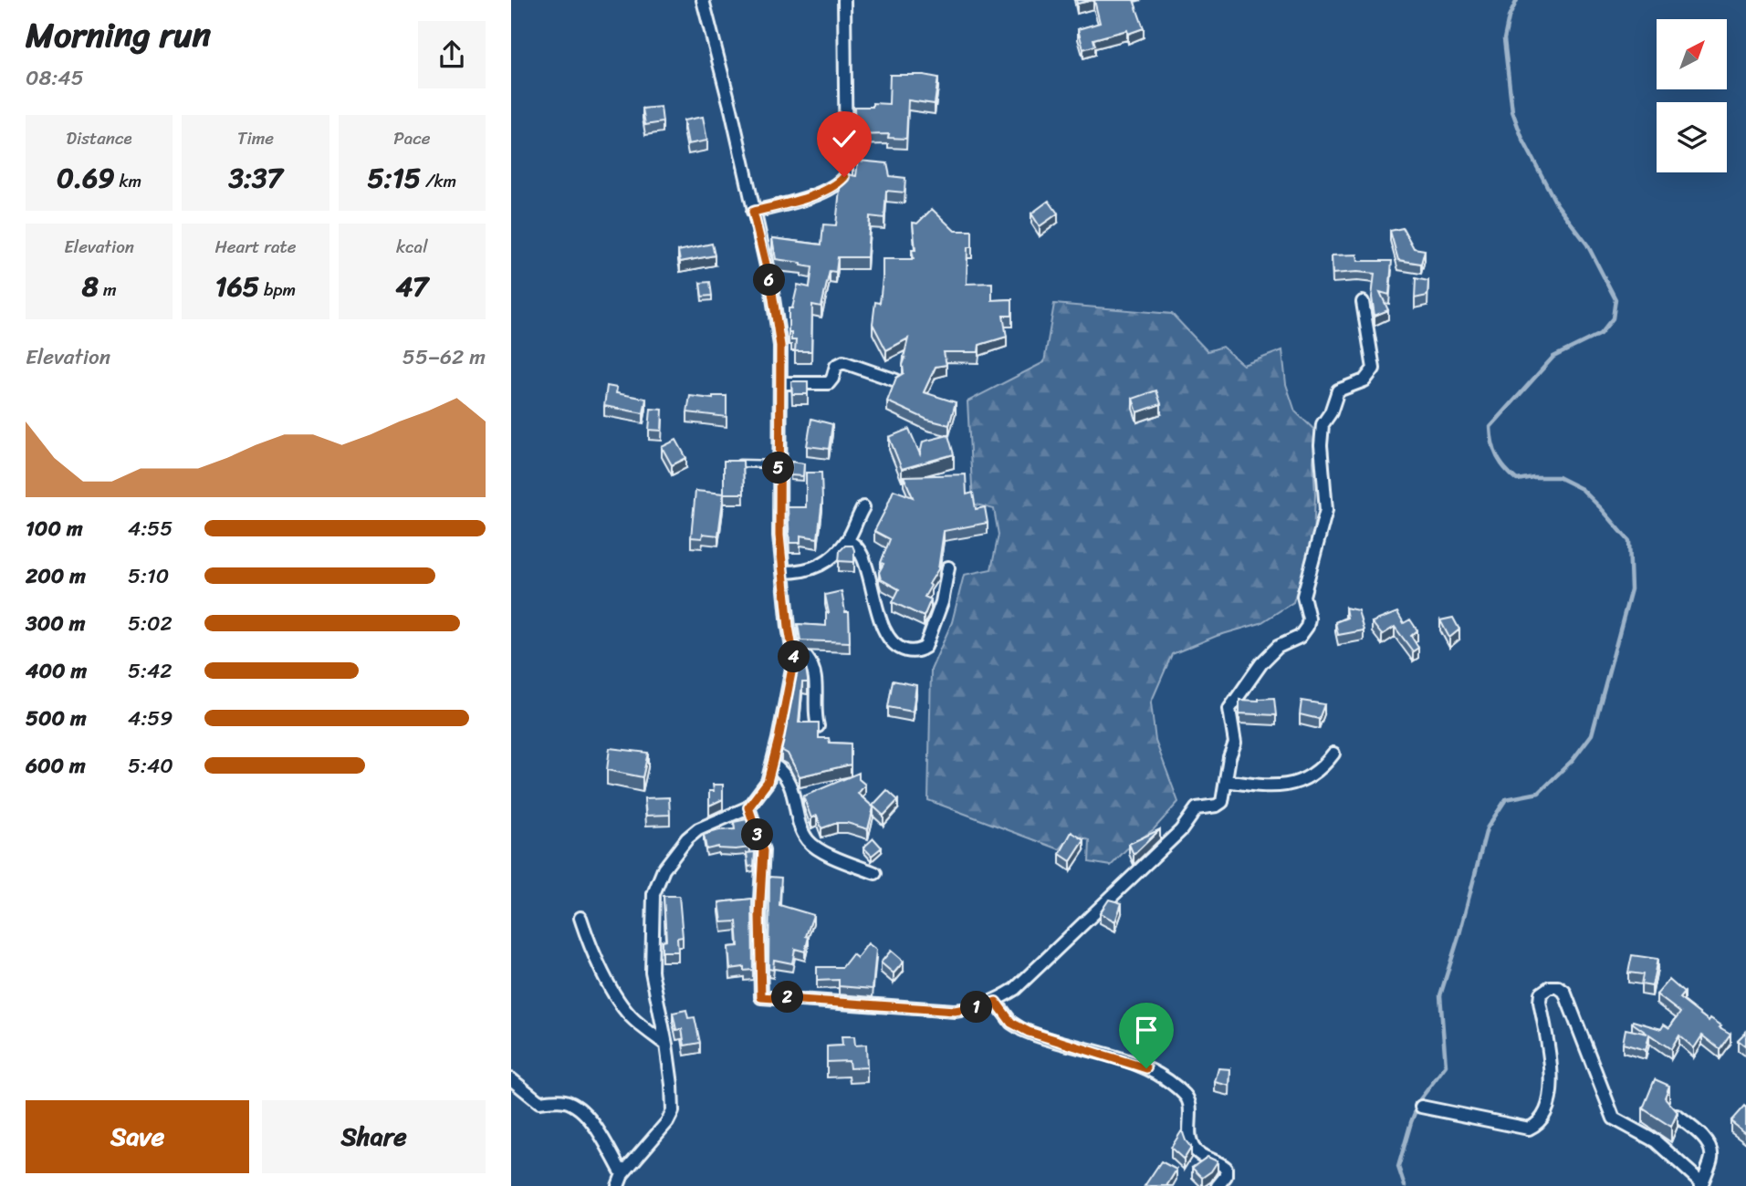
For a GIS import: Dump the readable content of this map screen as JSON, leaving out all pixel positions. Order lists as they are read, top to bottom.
{
  "north": "top right",
  "page": {
    "heading": ["Morning run", "08:45"],
    "stats": [
      ["Distance", "0.69 km"],
      ["Time", "3:37"],
      ["Pace", "5:15 /km"],
      ["Elevation", "8 m"],
      ["Heart rate", "165 bpm"],
      ["kcal", "47"]
    ],
    "pins": [
      "6",
      "5",
      "4",
      "3",
      "2",
      "1"
    ],
    "chart": ["Elevation", "55–62 m"],
    "list": [
      {
        "name": "100 m",
        "note": "4:55"
      },
      {
        "name": "200 m",
        "note": "5:10"
      },
      {
        "name": "300 m",
        "note": "5:02"
      },
      {
        "name": "400 m",
        "note": "5:42"
      },
      {
        "name": "500 m",
        "note": "4:59"
      },
      {
        "name": "600 m",
        "note": "5:40"
      }
    ],
    "buttons": ["Save", "Share"]
  }
}
